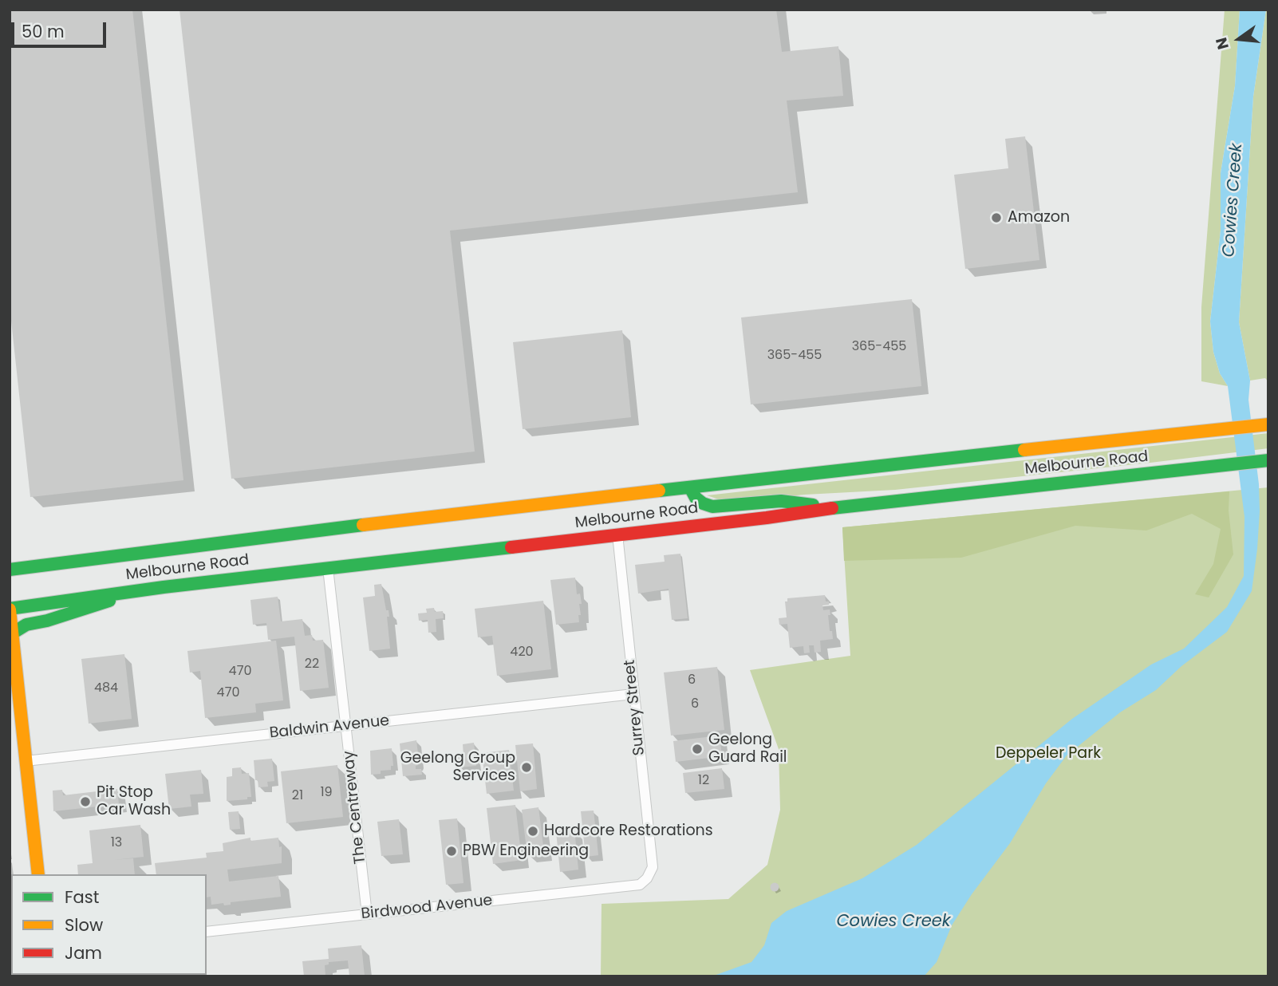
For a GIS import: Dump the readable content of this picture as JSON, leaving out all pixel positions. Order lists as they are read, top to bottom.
{
  "streets": {
    "main road": ["Melbourne Road"],
    "street": [
      "Surrey Street",
      "Baldwin Avenue",
      "The Centreway",
      "Birdwood Avenue"
    ]
  },
  "crossings": [
    ["Melbourne Road", "Surrey Street"],
    ["Melbourne Road", "The Centreway"],
    ["Surrey Street", "Baldwin Avenue"],
    ["Surrey Street", "Birdwood Avenue"],
    ["Baldwin Avenue", "The Centreway"],
    ["The Centreway", "Birdwood Avenue"]
  ],
  "water": ["Cowies Creek"],
  "parks": ["Deppeler Park"],
  "places": [
    "Amazon",
    "Geelong Guard Rail",
    "Geelong Group Services",
    "Pit Stop Car Wash",
    "Hardcore Restorations",
    "PBW Engineering"
  ],
  "house_numbers": [
    "365-455",
    "365-455",
    "420",
    "22",
    "470",
    "6",
    "484",
    "470",
    "6",
    "12",
    "19",
    "21",
    "13"
  ],
  "legend": ["Fast", "Slow", "Jam"],
  "scale_bar": "50 m",
  "north": "left"
}
